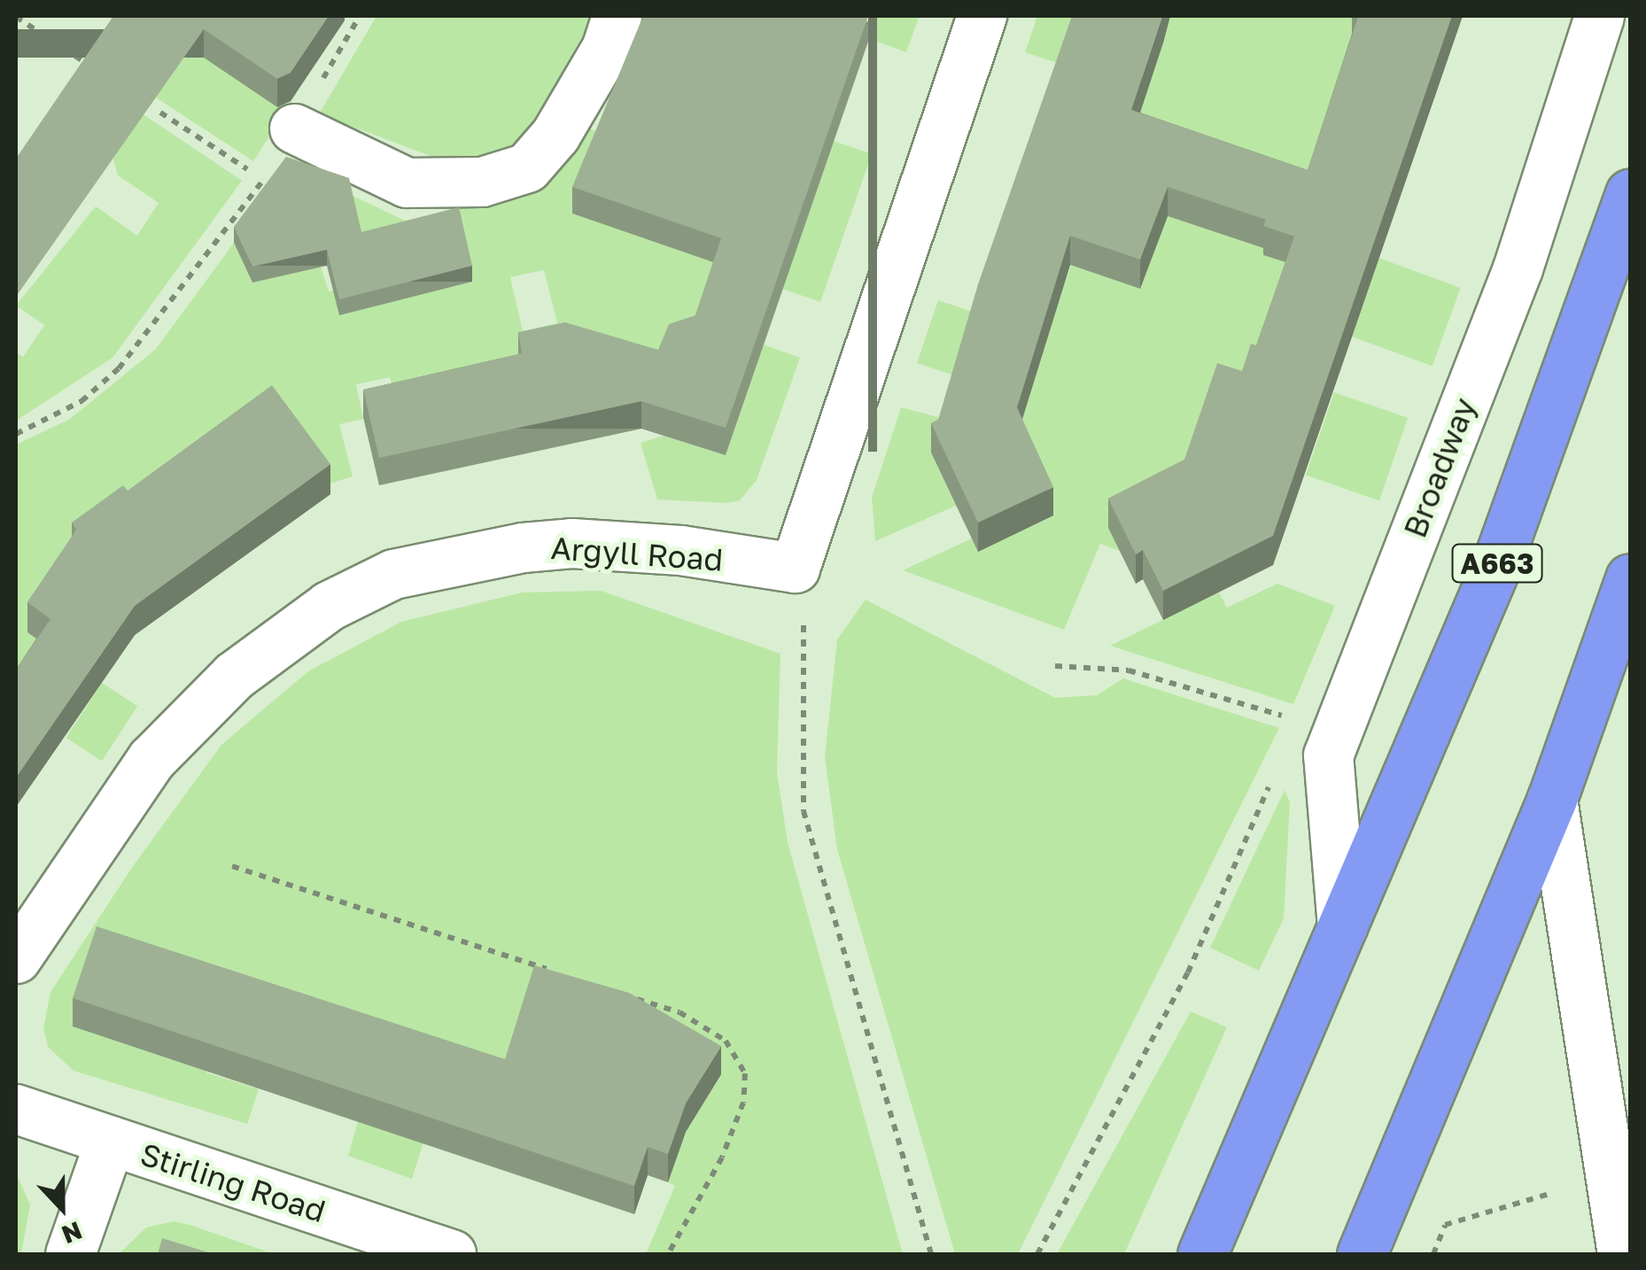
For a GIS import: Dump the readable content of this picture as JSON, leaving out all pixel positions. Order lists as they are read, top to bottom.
{
  "streets": {
    "highway": ["Broadway", "A663"],
    "street": ["Argyll Road", "Stirling Road"]
  },
  "north": "bottom"
}
